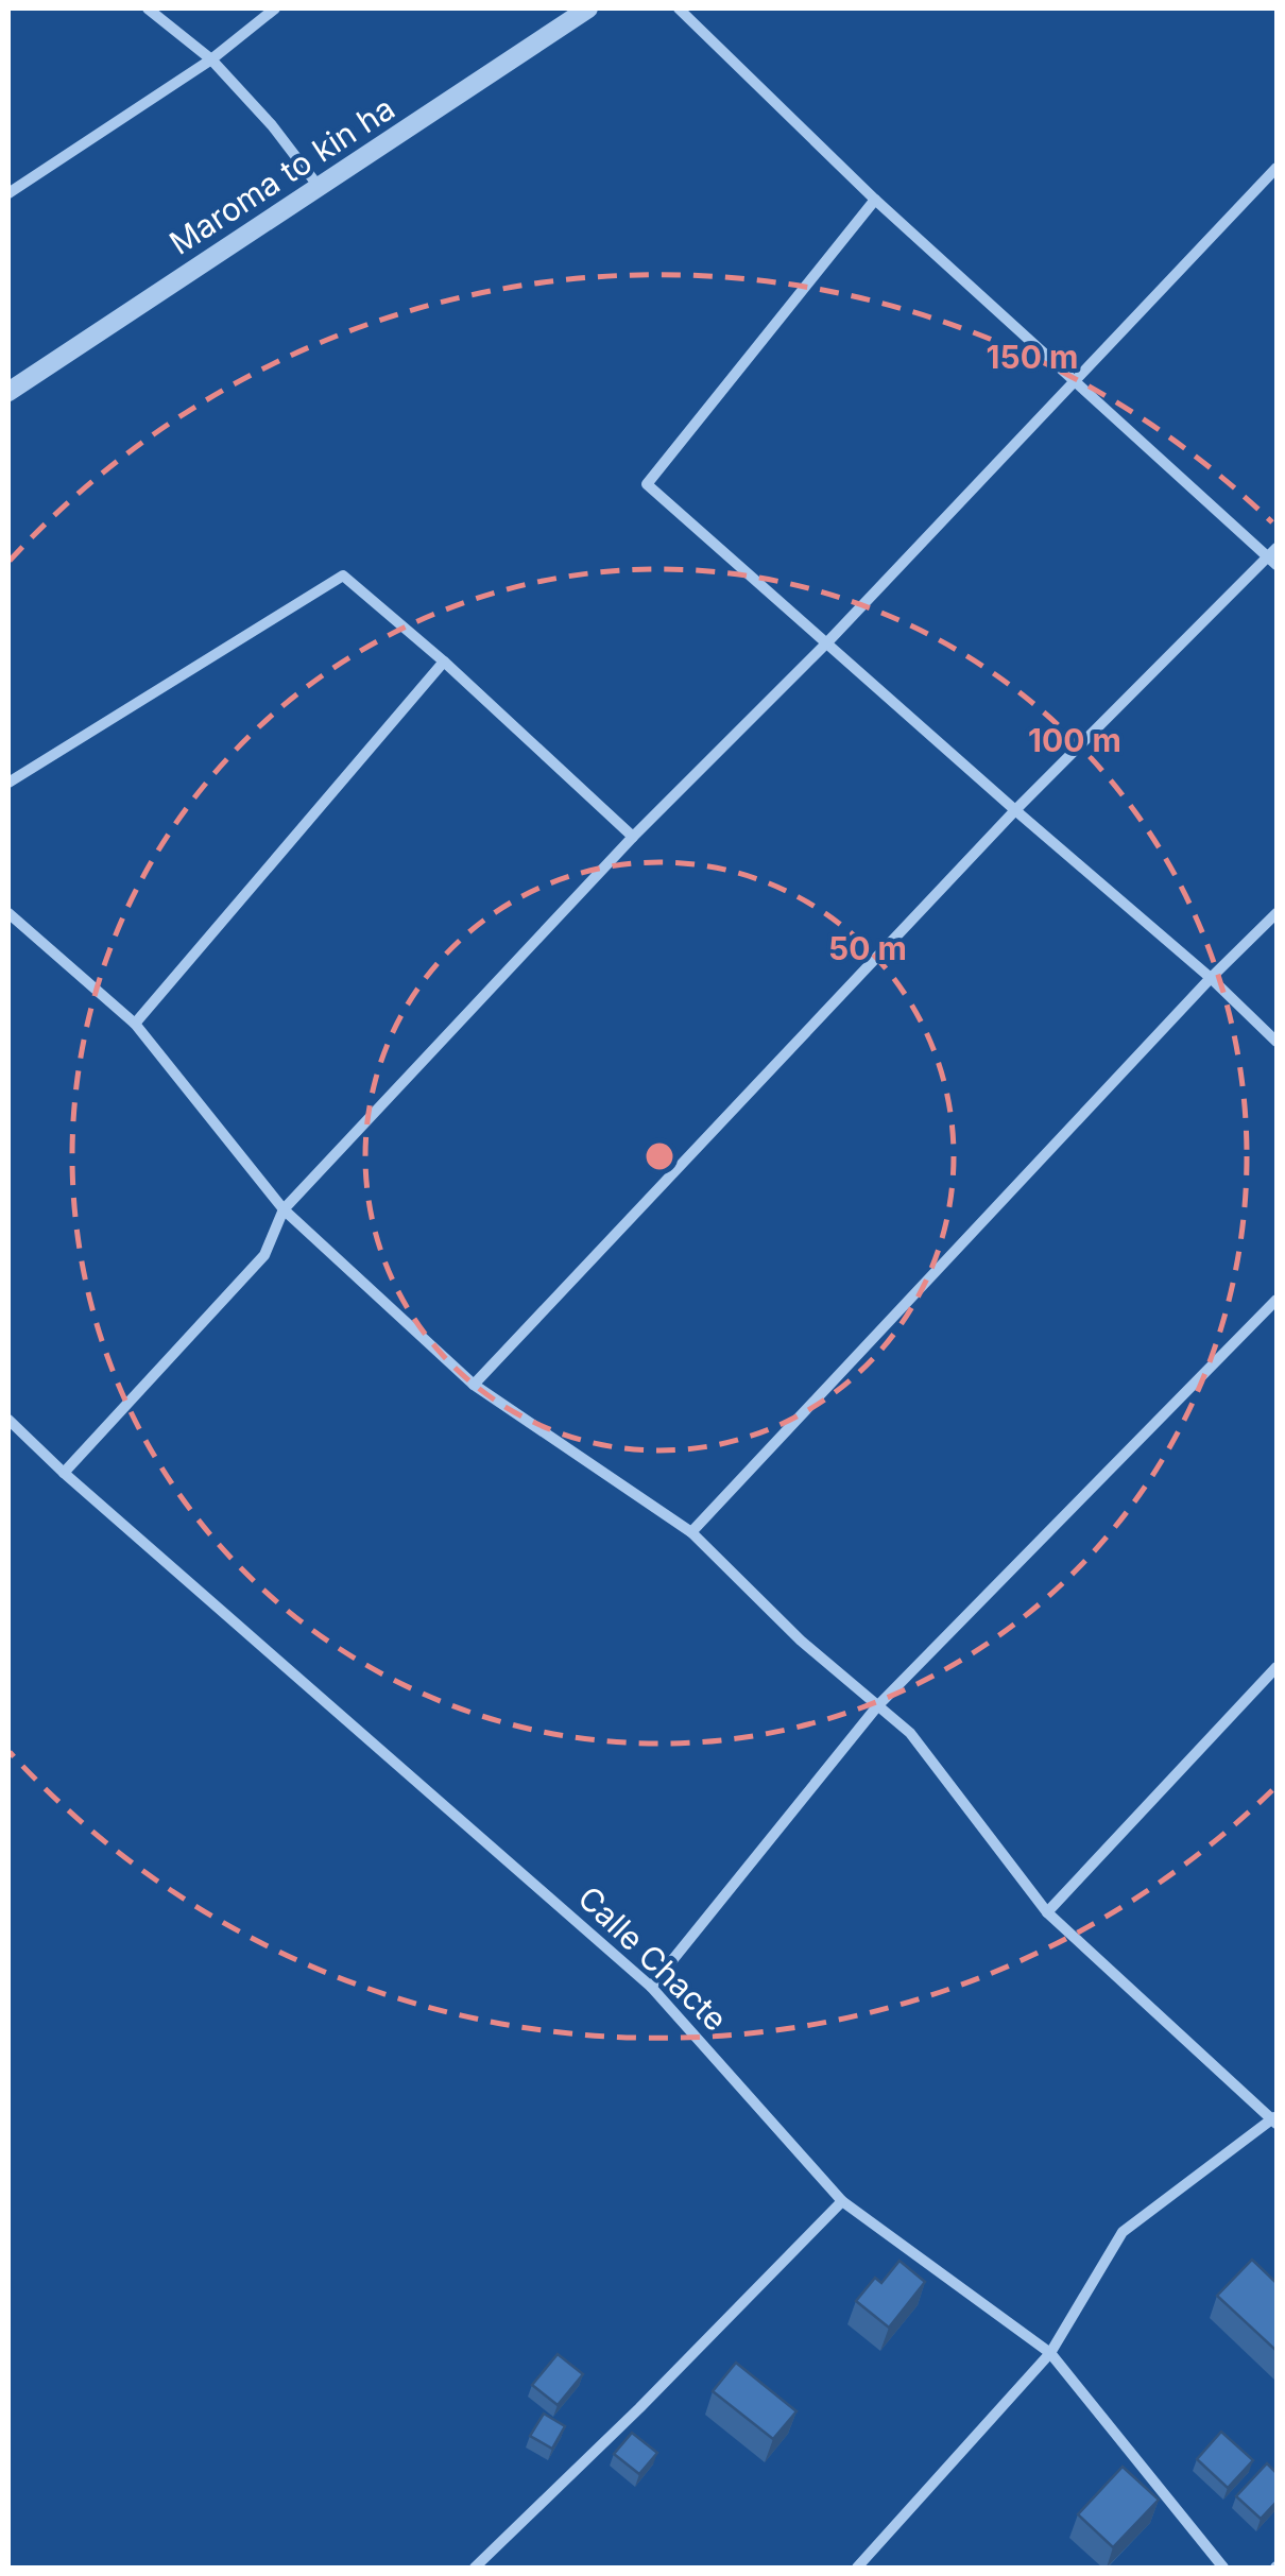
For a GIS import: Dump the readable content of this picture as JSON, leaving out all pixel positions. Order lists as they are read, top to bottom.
{
  "streets": {
    "street": ["Maroma to kin ha", "Calle Chacte"]
  },
  "rings": ["150 m", "100 m", "50 m"]
}
